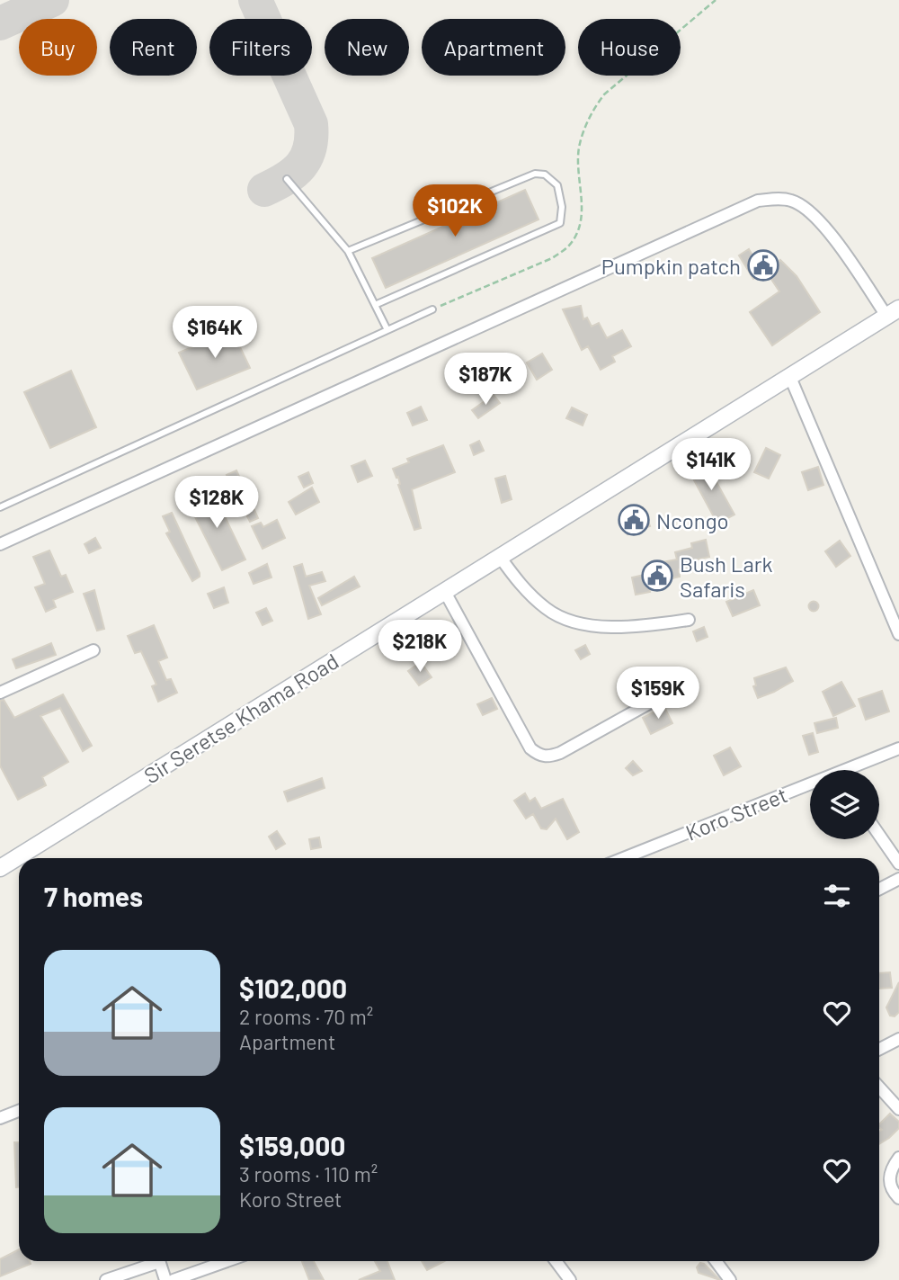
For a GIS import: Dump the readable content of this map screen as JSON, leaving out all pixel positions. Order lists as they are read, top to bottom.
{
  "streets": {
    "main road": ["Sir Seretse Khama Road"],
    "street": ["Koro Street"]
  },
  "places": {
    "public building": ["Pumpkin patch", "Ncongo", "Bush Lark Safaris"]
  },
  "page": {
    "chip": [
      "Buy",
      "Rent",
      "Filters",
      "New",
      "Apartment",
      "House"
    ],
    "price": [
      "$102K",
      "$164K",
      "$187K",
      "$141K",
      "$128K",
      "$218K",
      "$159K"
    ],
    "heading": "7 homes",
    "list": [
      {
        "name": "$102,000",
        "note": "2 rooms · 70 m² · Apartment"
      },
      {
        "name": "$159,000",
        "note": "3 rooms · 110 m² · Koro Street"
      }
    ]
  }
}
